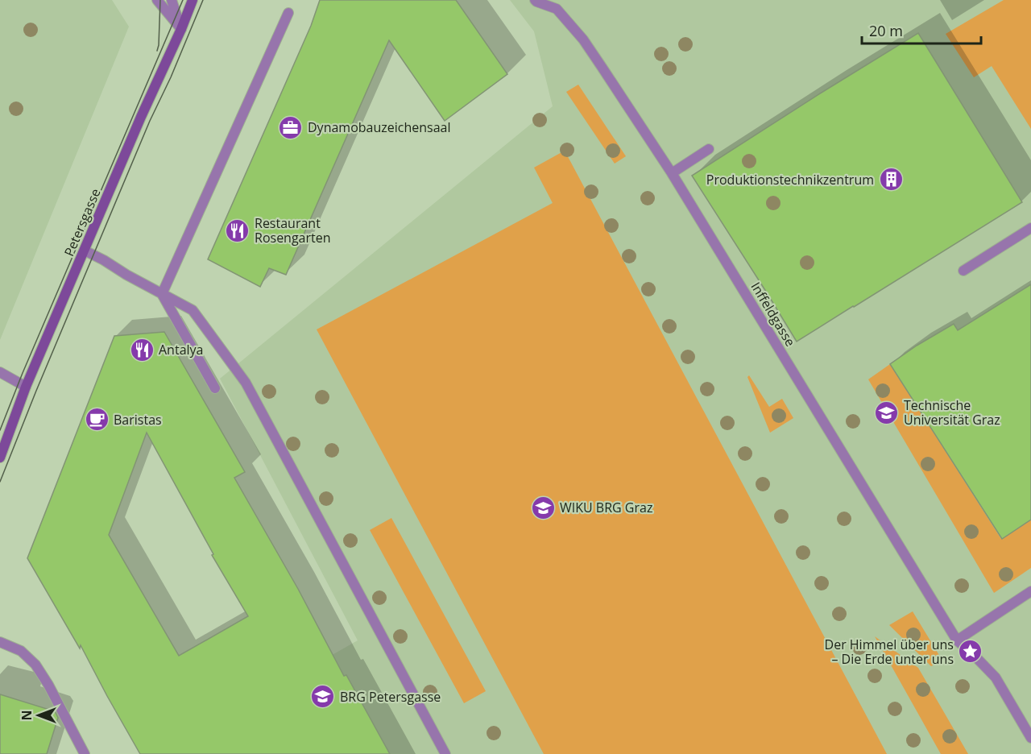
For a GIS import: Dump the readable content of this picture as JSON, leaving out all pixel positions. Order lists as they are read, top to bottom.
{
  "streets": {
    "main road": ["Petersgasse"],
    "street": ["Inffeldgasse"]
  },
  "places": {
    "office": ["Dynamobauzeichensaal"],
    "building": ["Produktionstechnikzentrum"],
    "restaurant": ["Restaurant Rosengarten", "Antalya"],
    "school or university": ["Technische Universität Graz", "WIKU BRG Graz", "BRG Petersgasse"],
    "cafe": ["Baristas"],
    "place": ["Der Himmel über uns – Die Erde unter uns"]
  },
  "scale_bar": "20 m",
  "north": "left"
}
